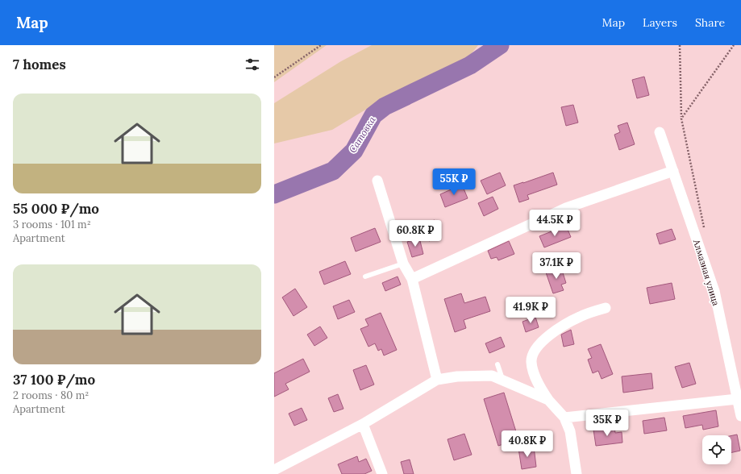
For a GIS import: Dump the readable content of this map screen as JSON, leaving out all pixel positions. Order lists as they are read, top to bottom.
{
  "streets": {
    "street": ["Алмазная улица"]
  },
  "water": ["Сатовка"],
  "page": {
    "header": "Map",
    "nav": ["Map", "Layers", "Share"],
    "heading": "7 homes",
    "list": [
      {
        "name": "55 000 ₽/mo",
        "note": "3 rooms · 101 m² · Apartment"
      },
      {
        "name": "37 100 ₽/mo",
        "note": "2 rooms · 80 m² · Apartment"
      }
    ],
    "price": [
      "55K ₽",
      "44.5K ₽",
      "60.8K ₽",
      "37.1K ₽",
      "41.9K ₽",
      "35K ₽",
      "40.8K ₽"
    ]
  }
}
